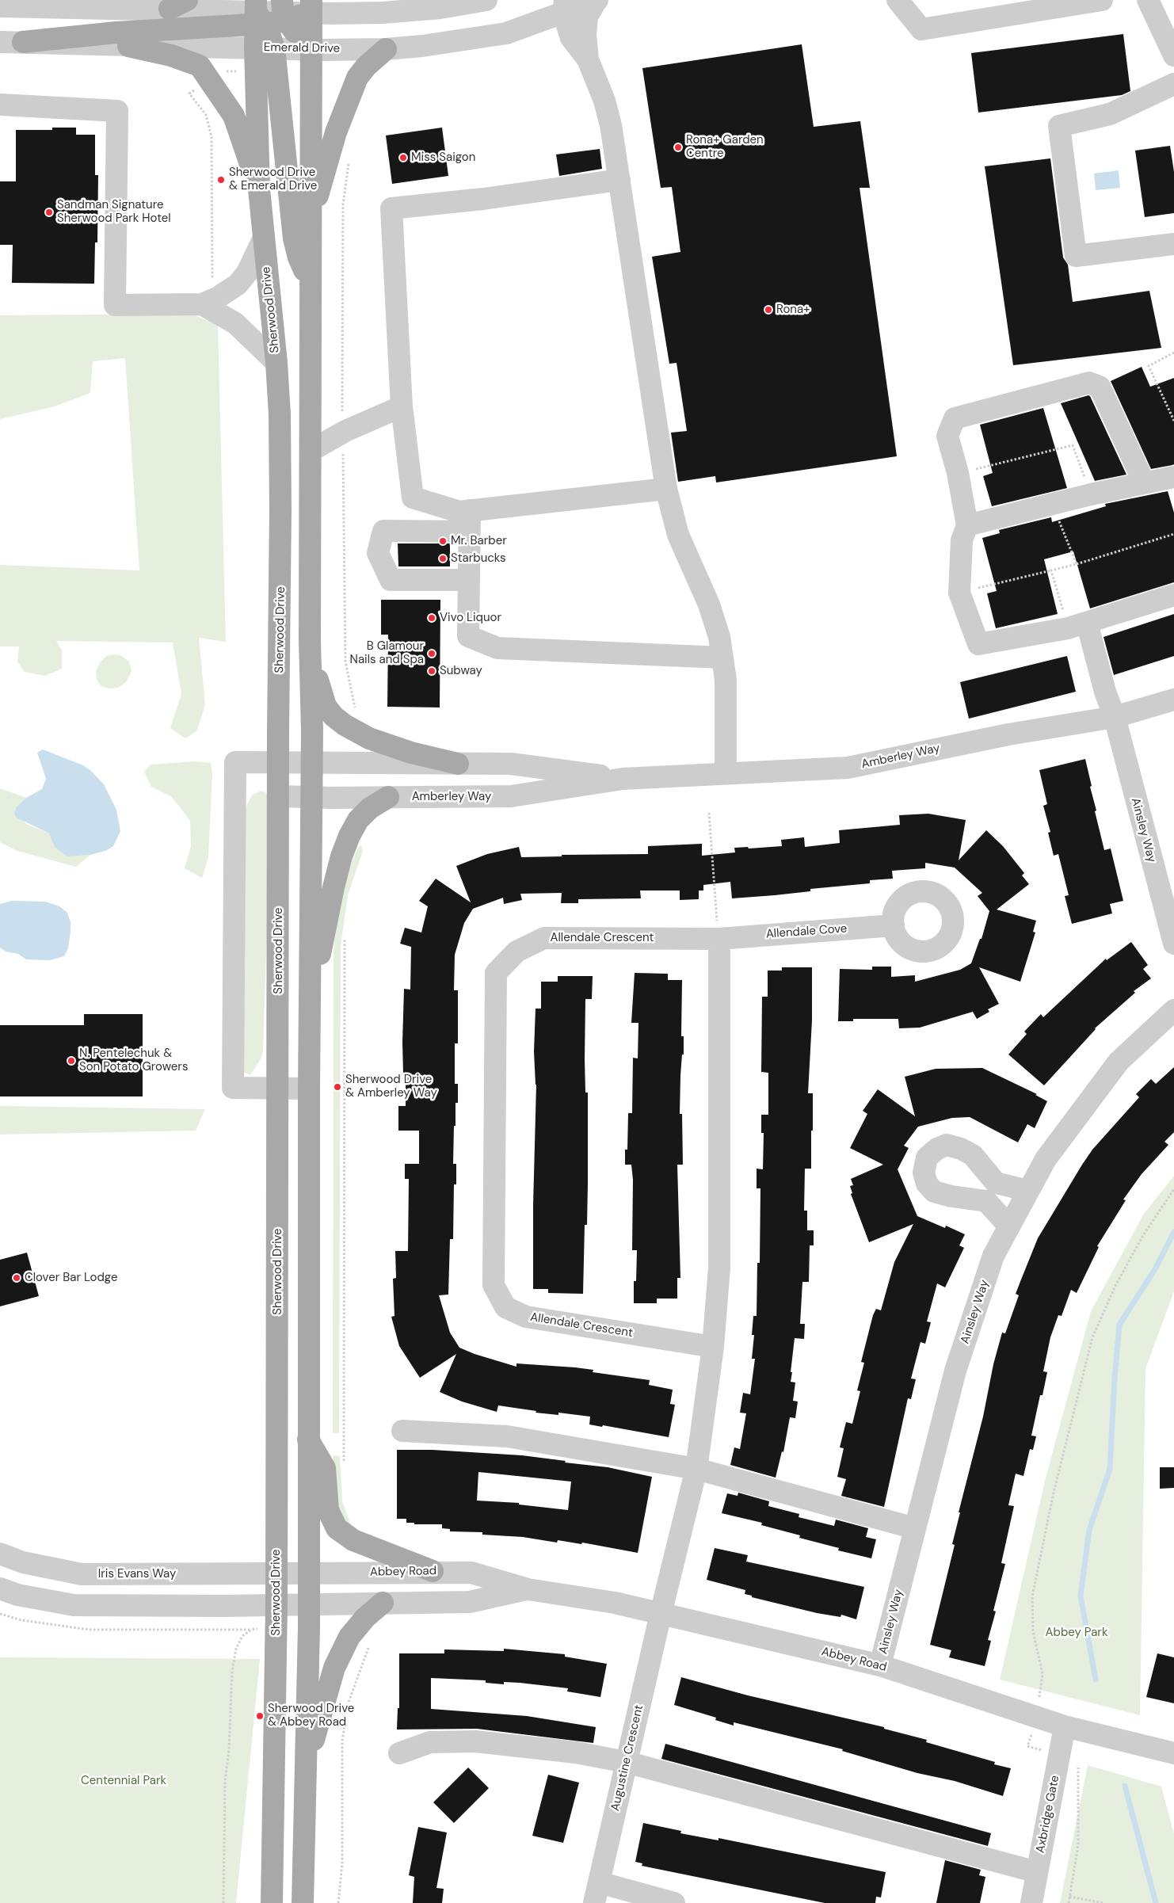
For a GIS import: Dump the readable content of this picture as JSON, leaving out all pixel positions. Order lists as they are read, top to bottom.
{
  "streets": {
    "main road": ["Sherwood Drive"],
    "street": [
      "Emerald Drive",
      "Amberley Way",
      "Ainsley Way",
      "Allendale Cove",
      "Allendale Crescent",
      "Abbey Road",
      "Iris Evans Way",
      "Augustine Crescent",
      "Axbridge Gate"
    ]
  },
  "crossings": [
    ["Emerald Drive", "Sherwood Drive"],
    ["Sherwood Drive", "Amberley Way"],
    ["Sherwood Drive", "Abbey Road"],
    ["Sherwood Drive", "Iris Evans Way"],
    ["Amberley Way", "Ainsley Way"],
    ["Ainsley Way", "Abbey Road"],
    ["Allendale Cove", "Allendale Crescent"],
    ["Abbey Road", "Iris Evans Way"],
    ["Abbey Road", "Augustine Crescent"],
    ["Abbey Road", "Axbridge Gate"]
  ],
  "parks": ["Abbey Park", "Centennial Park"],
  "places": [
    "Rona+ Garden Centre",
    "Miss Saigon",
    "Sherwood Drive & Emerald Drive",
    "Sandman Signature Sherwood Park Hotel",
    "Rona+",
    "Mr. Barber",
    "Starbucks",
    "Vivo Liquor",
    "B Glamour Nails and Spa",
    "Subway",
    "N. Pentelechuk & Son Potato Growers",
    "Sherwood Drive & Amberley Way",
    "Clover Bar Lodge",
    "Sherwood Drive & Abbey Road"
  ]
}
